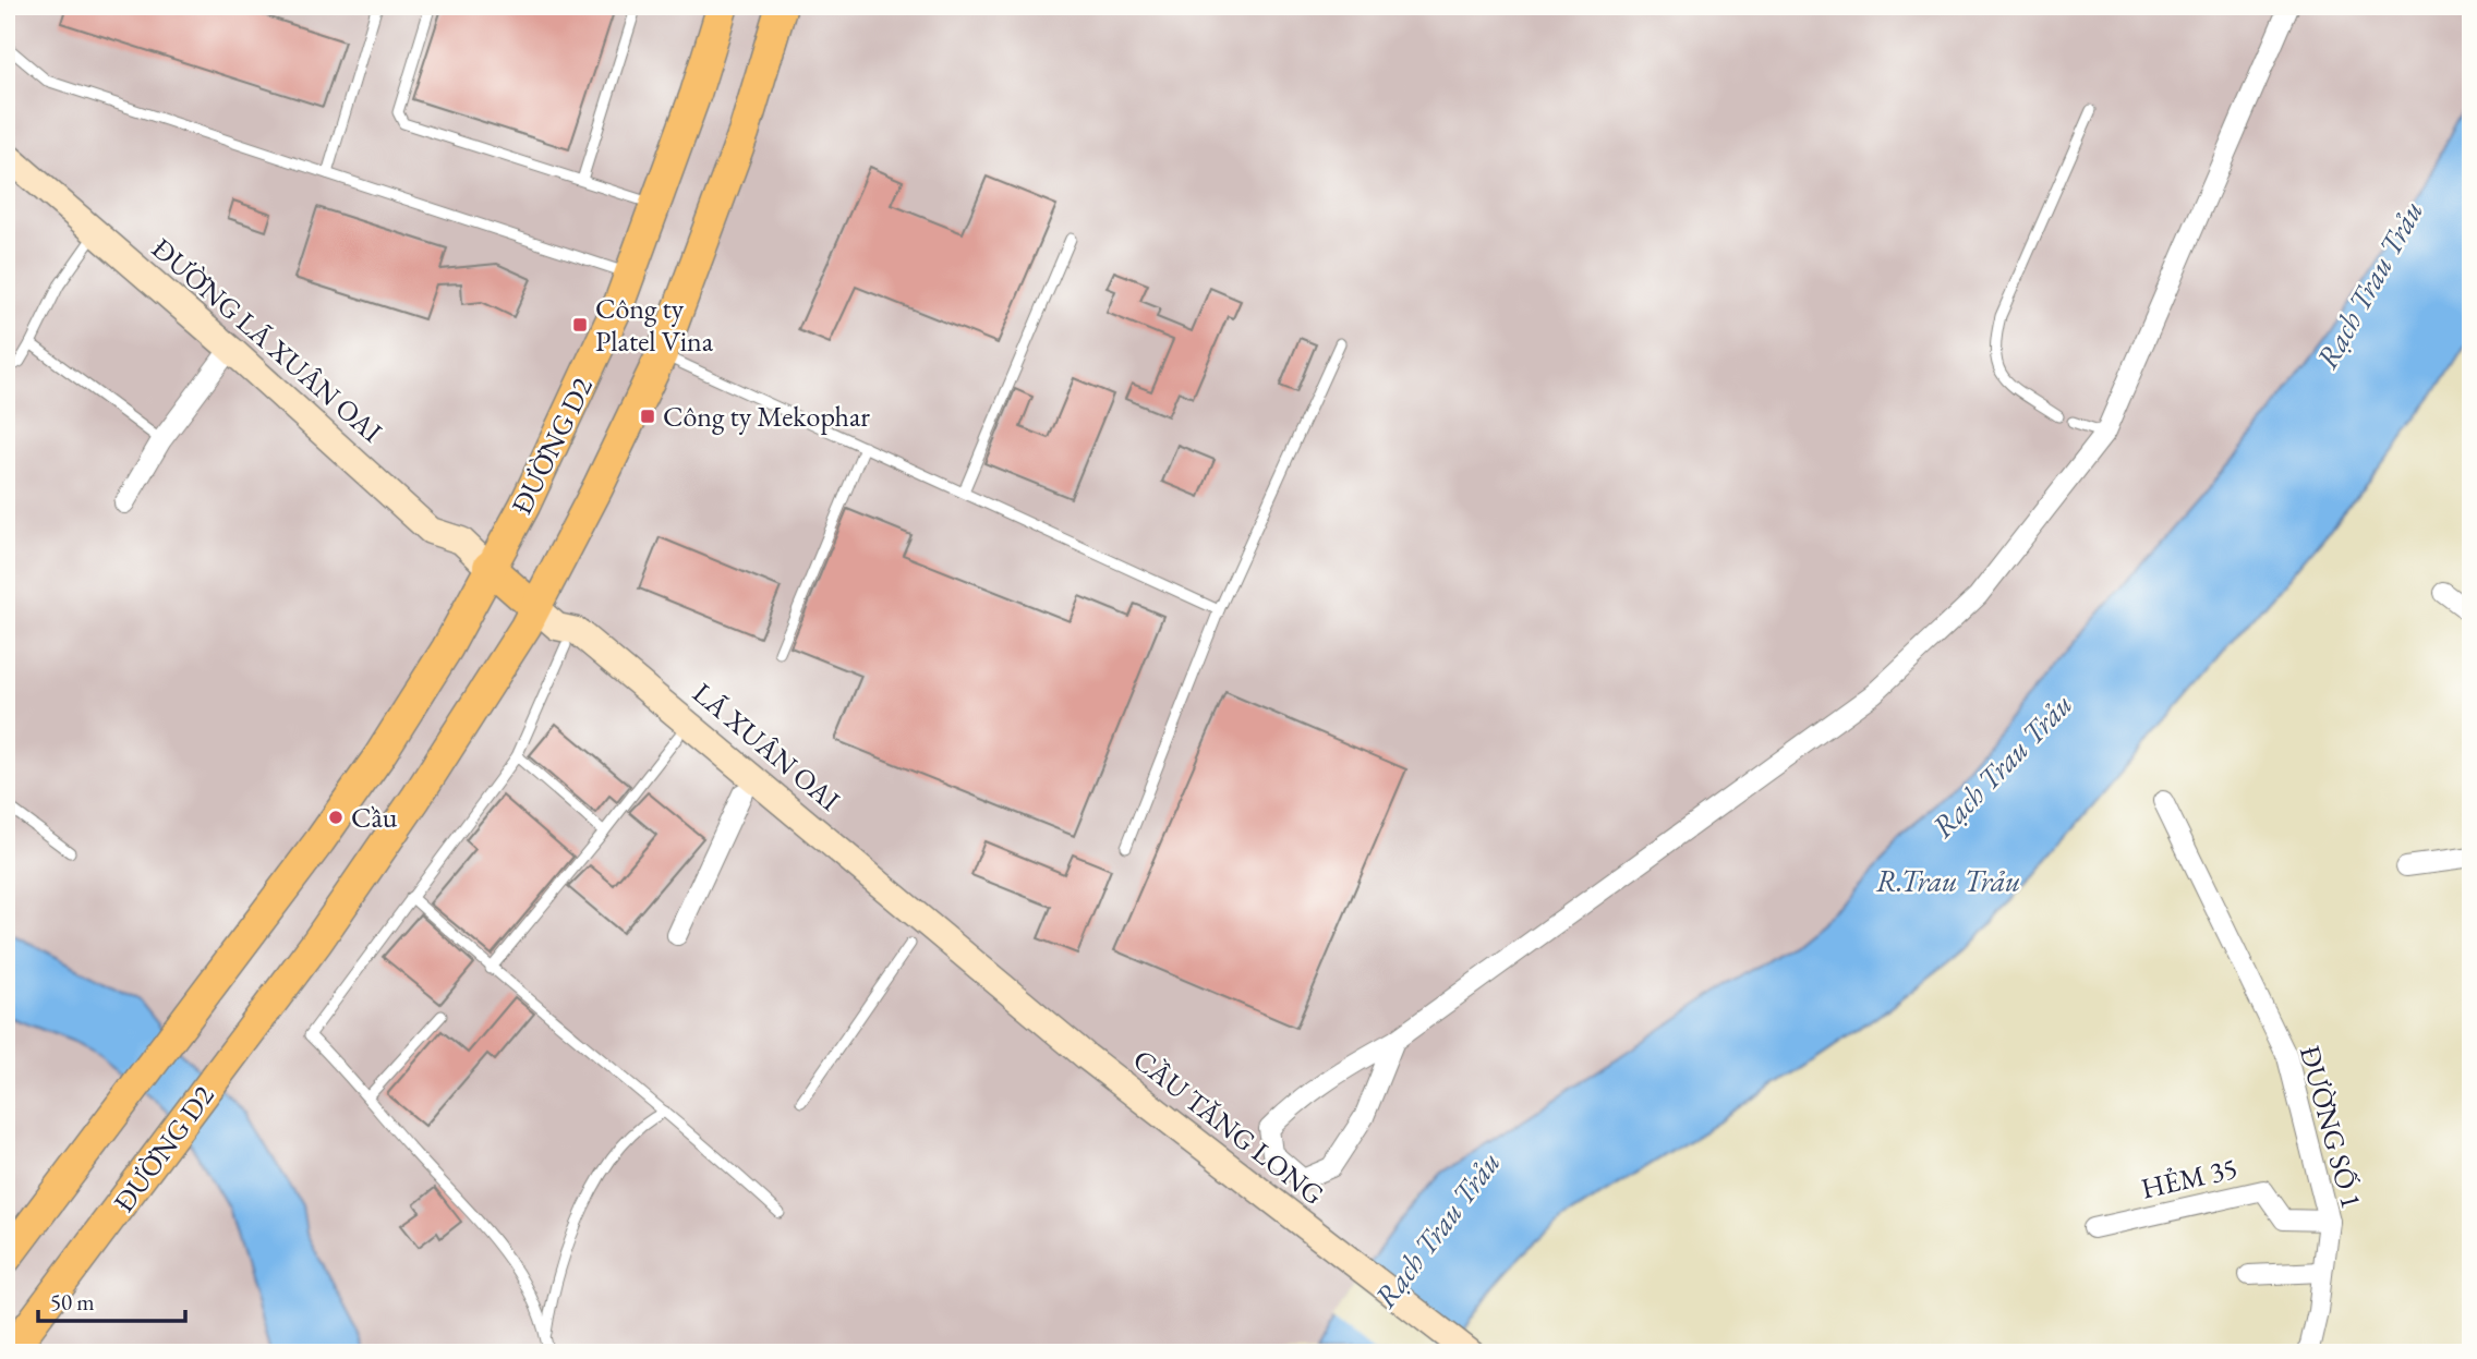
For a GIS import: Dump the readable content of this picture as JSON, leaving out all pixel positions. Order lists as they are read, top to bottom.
{
  "streets": {
    "main road": [
      "ĐƯỜNG LÃ XUÂN OAI",
      "ĐƯỜNG D2",
      "LÃ XUÂN OAI",
      "CẦU TĂNG LONG"
    ],
    "street": ["ĐƯỜNG SỐ 1", "HẺM 35"]
  },
  "crossings": [
    ["ĐƯỜNG LÃ XUÂN OAI", "ĐƯỜNG D2"],
    ["ĐƯỜNG D2", "LÃ XUÂN OAI"],
    ["LÃ XUÂN OAI", "CẦU TĂNG LONG"],
    ["ĐƯỜNG SỐ 1", "HẺM 35"]
  ],
  "water": ["Rạch Trau Trảu", "R.Trau Trảu"],
  "places": {
    "transit": ["Công ty Platel Vina", "Công ty Mekophar"],
    "other": ["Cầu"]
  },
  "scale_bar": "50 m"
}
